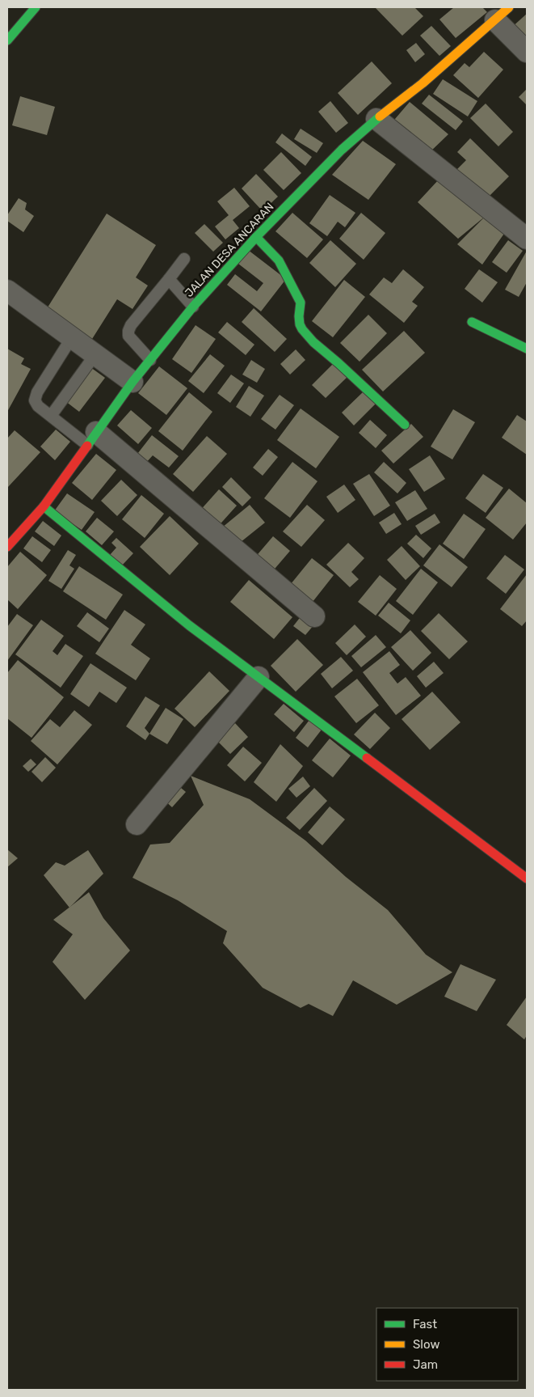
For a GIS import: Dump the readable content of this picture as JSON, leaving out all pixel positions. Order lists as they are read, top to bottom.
{
  "streets": {
    "street": ["JALAN DESA ANCARAN"]
  },
  "legend": ["Fast", "Slow", "Jam"]
}
